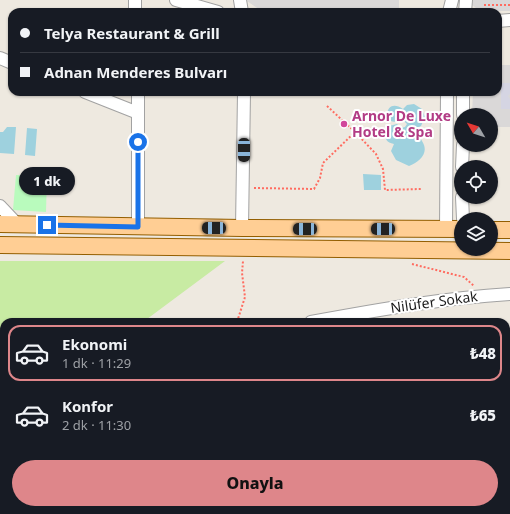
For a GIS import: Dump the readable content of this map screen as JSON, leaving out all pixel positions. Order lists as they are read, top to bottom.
{
  "streets": {
    "street": ["Nilüfer Sokak"]
  },
  "places": ["Arnor De Luxe Hotel & Spa"],
  "north": "top left",
  "page": {
    "banner": ["Telya Restaurant & Grill", "Adnan Menderes Bulvarı"],
    "bubble": "1 dk",
    "list": [
      {
        "name": "Ekonomi",
        "note": "1 dk · 11:29",
        "value": "₺48"
      },
      {
        "name": "Konfor",
        "note": "2 dk · 11:30",
        "value": "₺65"
      }
    ],
    "buttons": "Onayla"
  }
}
